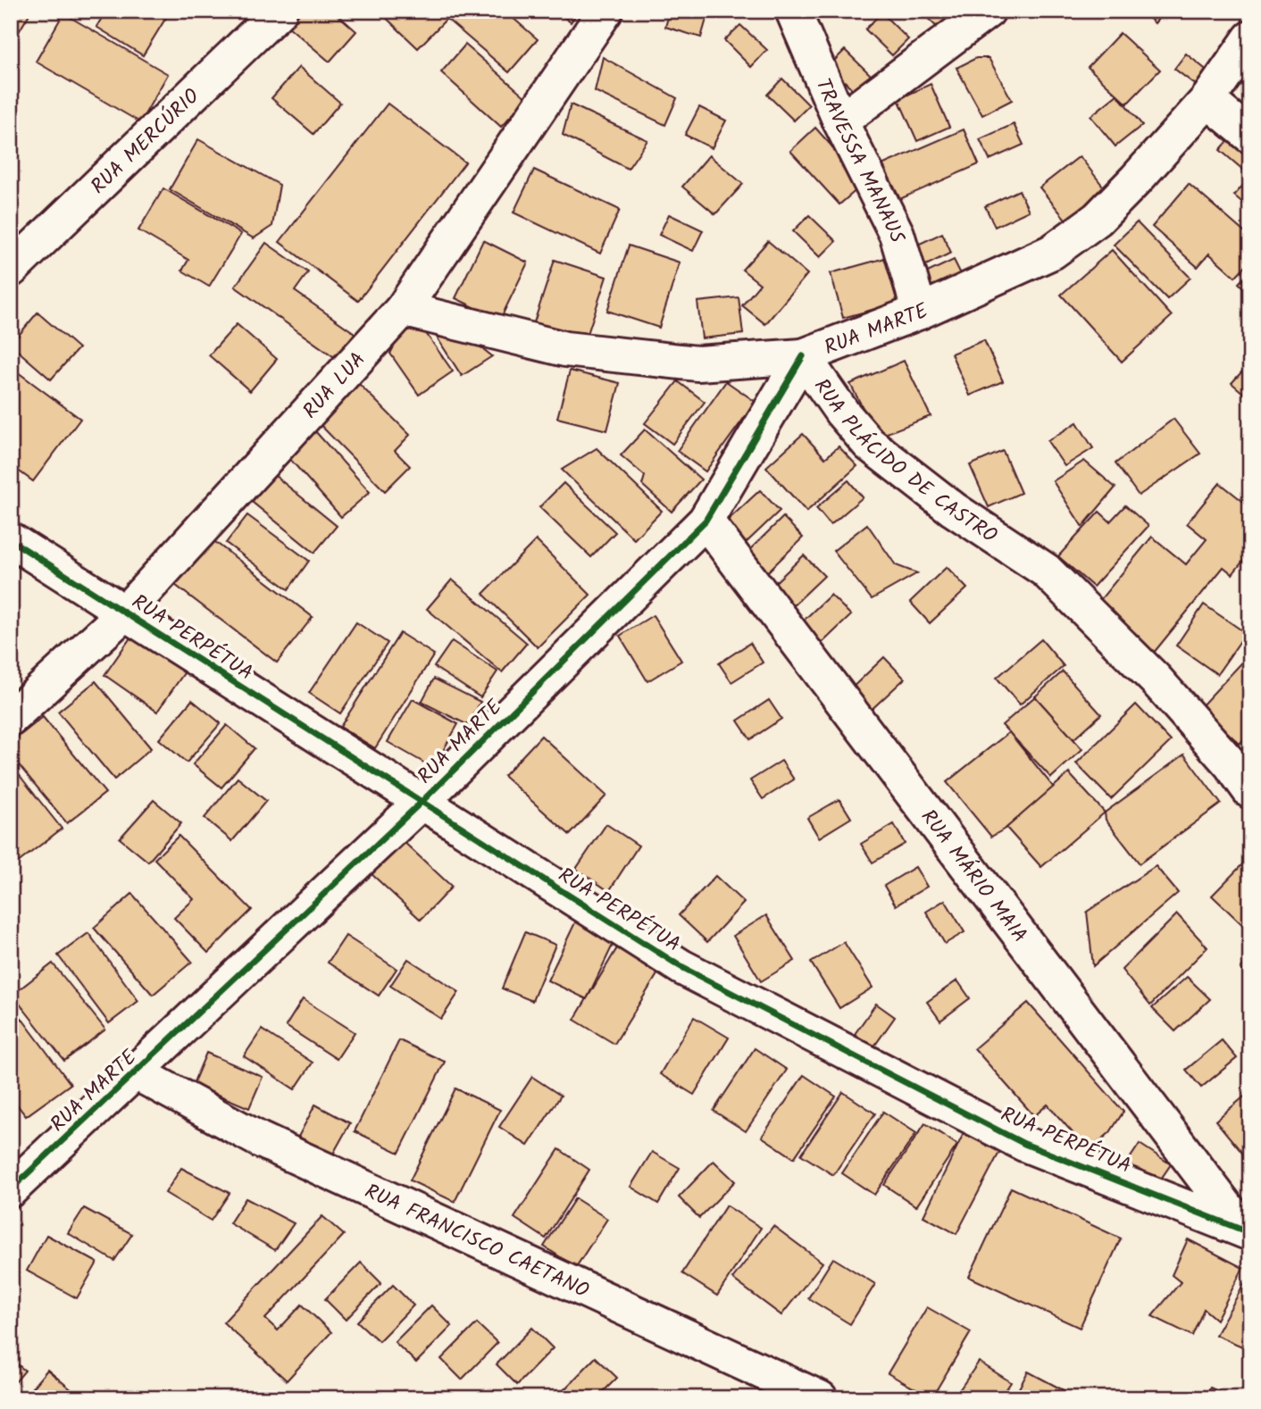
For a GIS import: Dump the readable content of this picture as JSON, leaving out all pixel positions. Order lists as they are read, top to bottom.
{
  "streets": {
    "street": [
      "RUA MERCÚRIO",
      "TRAVESSA MANAUS",
      "RUA MARTE",
      "RUA LUA",
      "RUA PLÁCIDO DE CASTRO",
      "RUA PERPÉTUA",
      "RUA MÁRIO MAIA",
      "RUA FRANCISCO CAETANO"
    ]
  },
  "crossings": [
    ["TRAVESSA MANAUS", "RUA MARTE"],
    ["RUA MARTE", "RUA PLÁCIDO DE CASTRO"],
    ["RUA MARTE", "RUA PERPÉTUA"],
    ["RUA MARTE", "RUA MÁRIO MAIA"],
    ["RUA MARTE", "RUA FRANCISCO CAETANO"],
    ["RUA LUA", "RUA PLÁCIDO DE CASTRO"],
    ["RUA LUA", "RUA PERPÉTUA"],
    ["RUA PERPÉTUA", "RUA MÁRIO MAIA"]
  ]
}
